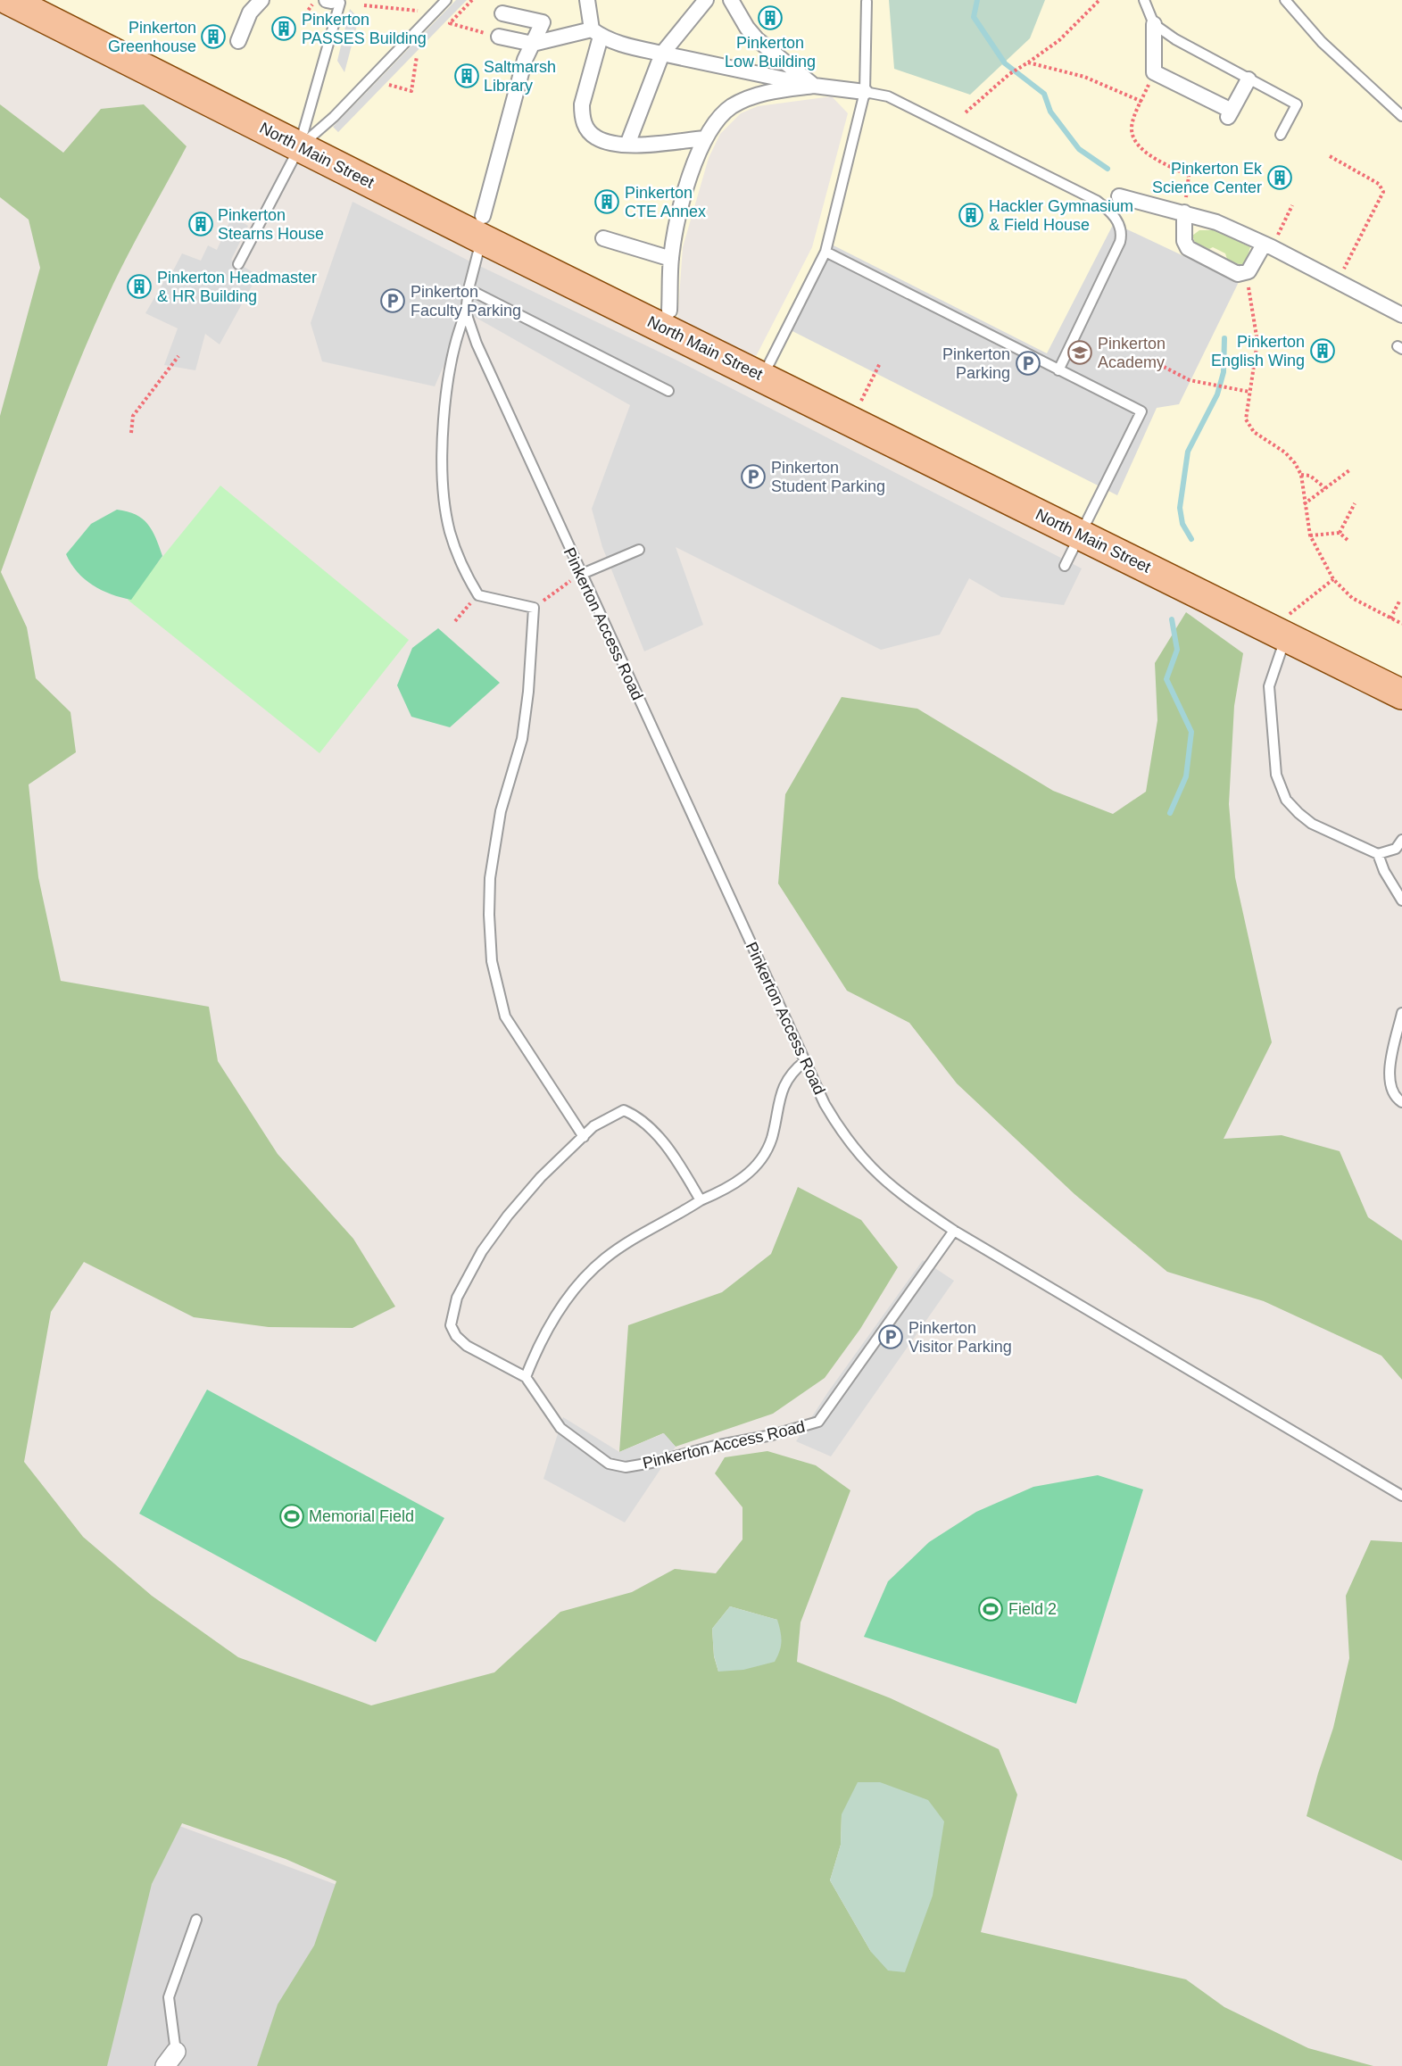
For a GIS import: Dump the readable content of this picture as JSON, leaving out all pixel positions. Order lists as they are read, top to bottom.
{
  "streets": {
    "main road": ["North Main Street"],
    "lane": ["Pinkerton Access Road"]
  },
  "crossings": [
    ["North Main Street", "Pinkerton Access Road"]
  ],
  "places": {
    "building": [
      "Pinkerton Low Building",
      "Pinkerton PASSES Building",
      "Pinkerton Greenhouse",
      "Saltmarsh Library",
      "Pinkerton Ek Science Center",
      "Pinkerton CTE Annex",
      "Hackler Gymnasium & Field House",
      "Pinkerton Stearns House",
      "Pinkerton Headmaster & HR Building",
      "Pinkerton English Wing"
    ],
    "parking": [
      "Pinkerton Faculty Parking",
      "Pinkerton Parking",
      "Pinkerton Student Parking",
      "Pinkerton Visitor Parking"
    ],
    "school or university": ["Pinkerton Academy"],
    "sports": ["Memorial Field", "Field 2"]
  }
}
